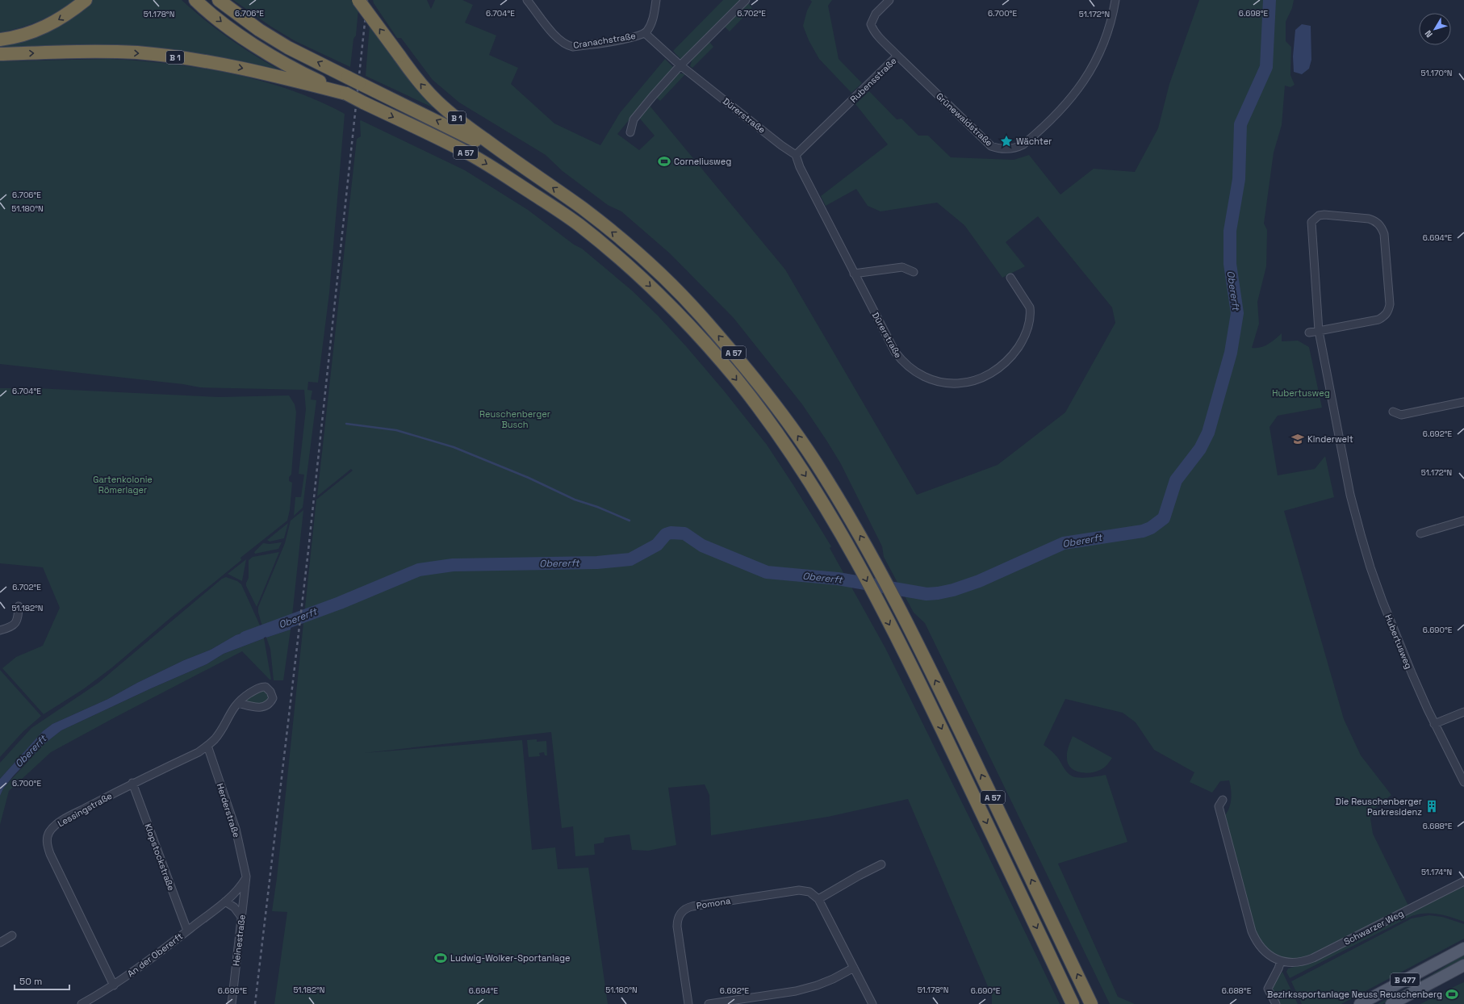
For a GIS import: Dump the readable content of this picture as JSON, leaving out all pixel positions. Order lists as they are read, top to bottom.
{
  "streets": {
    "highway": ["B 1", "A 57"],
    "main road": ["B 477"],
    "street": [
      "Cranachstraße",
      "Rubensstraße",
      "Dürerstraße",
      "Grünewaldstraße",
      "Hubertusweg",
      "Lessingstraße",
      "Herderstraße",
      "Klopstockstraße",
      "Pomona",
      "Schwarzer Weg",
      "Heinestraße",
      "An der Obererft"
    ]
  },
  "crossings": [
    ["Cranachstraße", "Dürerstraße"],
    ["B 1", "A 57"],
    ["Rubensstraße", "Dürerstraße"],
    ["Rubensstraße", "Grünewaldstraße"],
    ["Lessingstraße", "Herderstraße"],
    ["Lessingstraße", "Klopstockstraße"],
    ["Lessingstraße", "An der Obererft"],
    ["Herderstraße", "Heinestraße"],
    ["Herderstraße", "An der Obererft"],
    ["Klopstockstraße", "An der Obererft"],
    ["Heinestraße", "An der Obererft"]
  ],
  "water": ["Obererft"],
  "parks": ["Hubertusweg", "Reuschenberger Busch", "Gartenkolonie Römerlager"],
  "places": {
    "place": ["Wächter"],
    "sports": ["Corneliusweg", "Ludwig-Wolker-Sportanlage", "Bezirkssportanlage Neuss Reuschenberg"],
    "school or university": ["Kinderwelt"],
    "building": ["Die Reuschenberger Parkresidenz"]
  },
  "scale_bar": "50 m",
  "north": "bottom left",
  "coordinates": [
    "6.706°E",
    "6.704°E",
    "6.702°E",
    "6.700°E",
    "6.698°E",
    "51.178°N",
    "51.172°N",
    "51.170°N",
    "51.180°N",
    "6.694°E",
    "6.692°E",
    "51.182°N",
    "6.690°E",
    "6.688°E",
    "51.174°N",
    "6.696°E"
  ]
}
